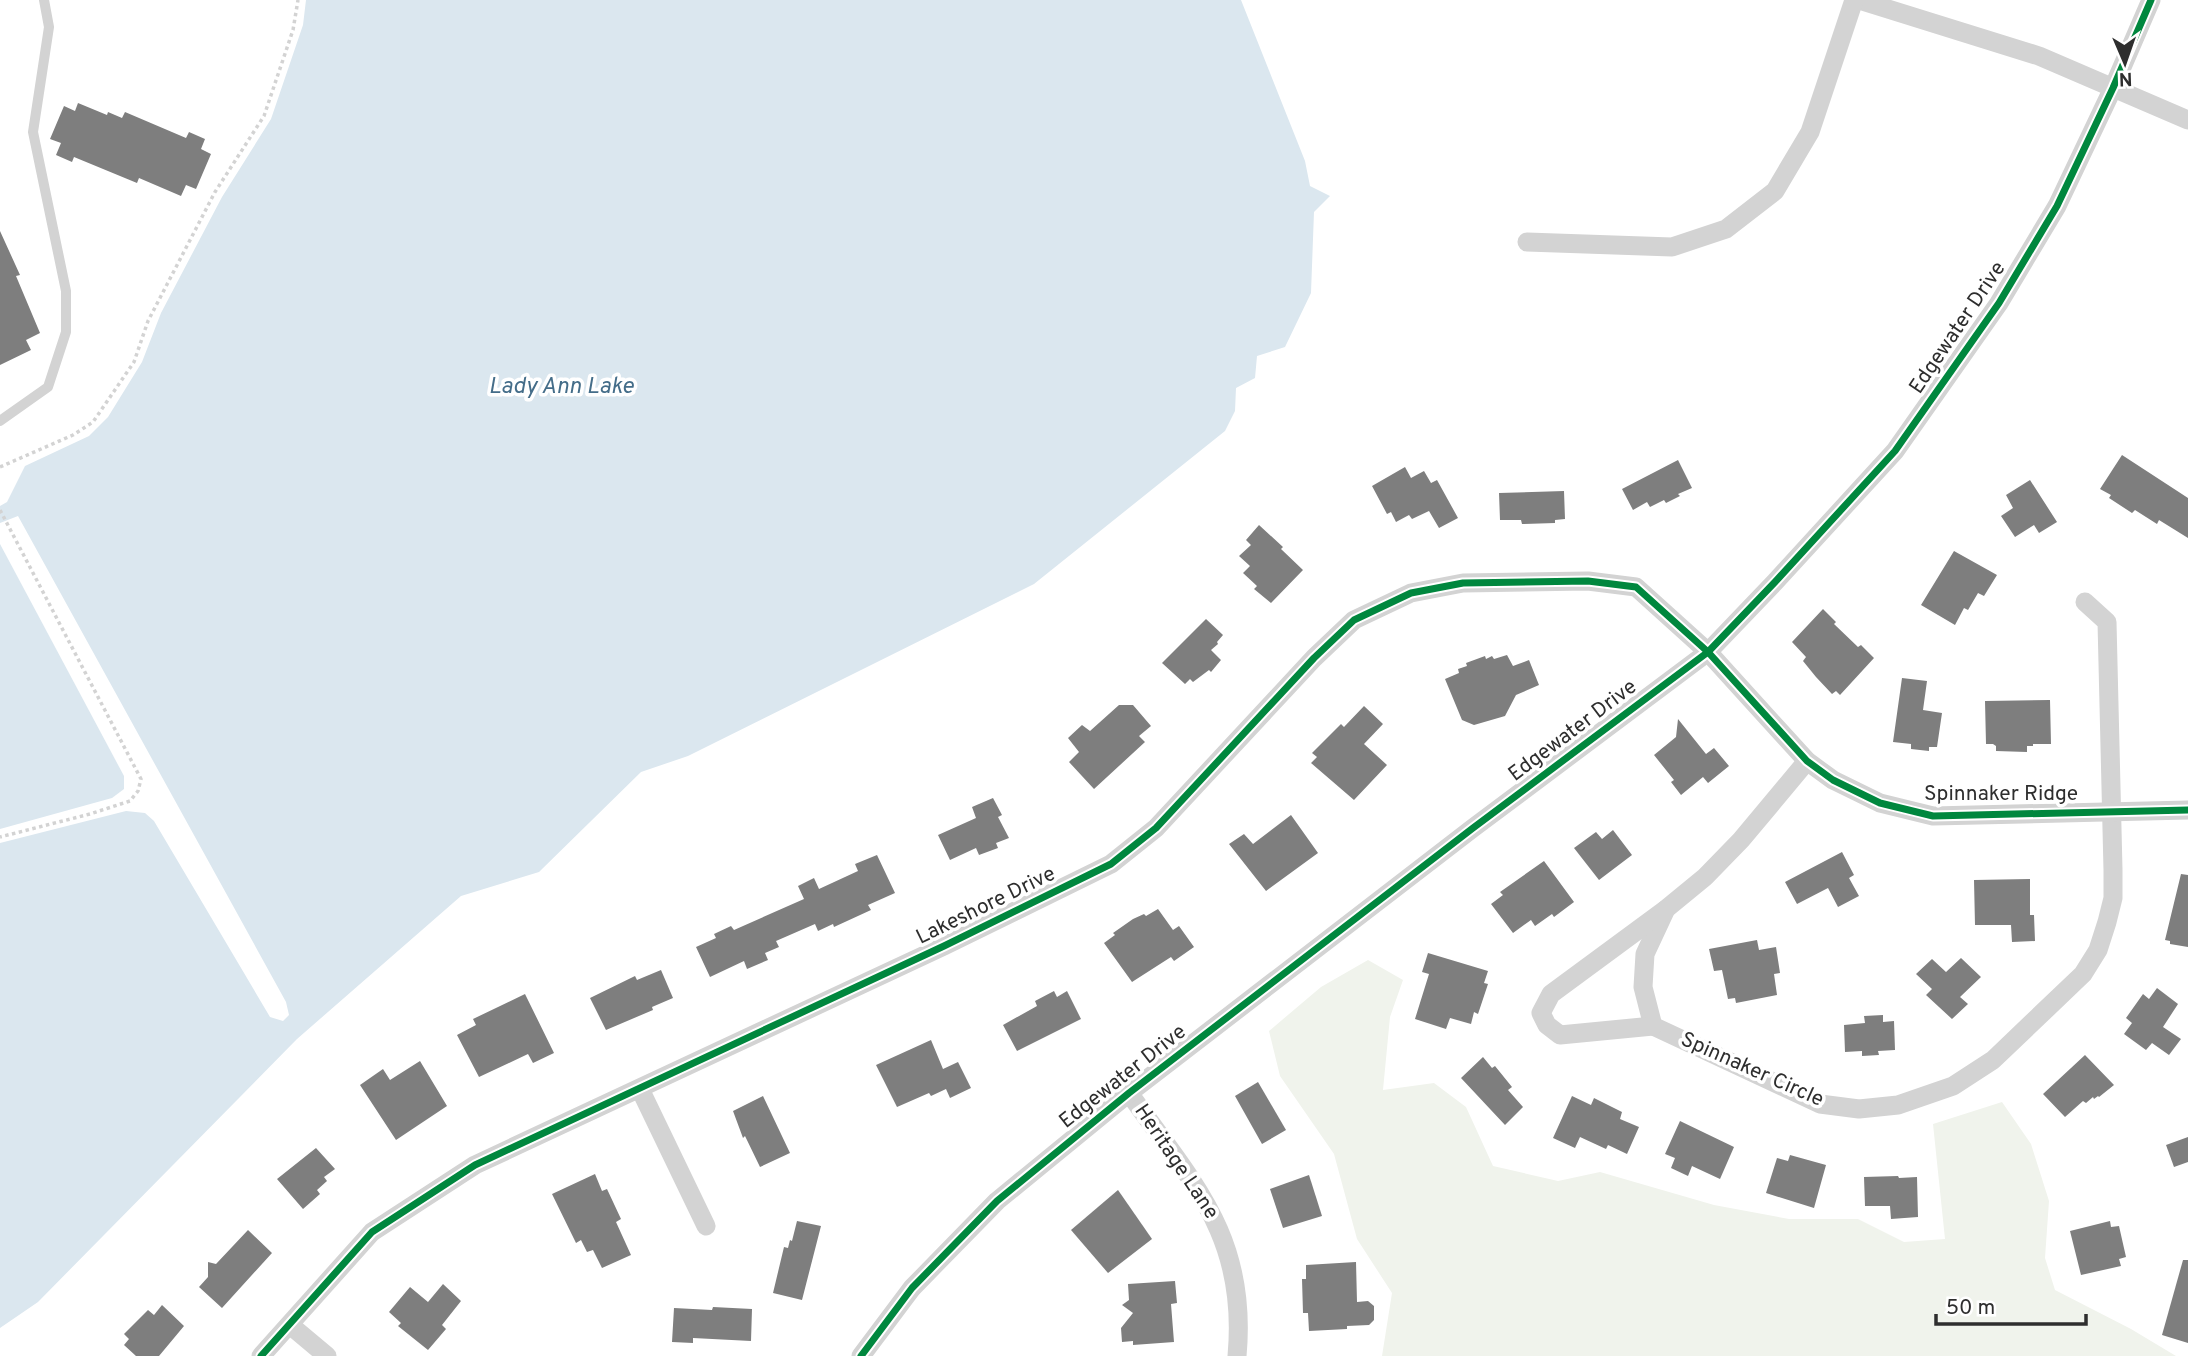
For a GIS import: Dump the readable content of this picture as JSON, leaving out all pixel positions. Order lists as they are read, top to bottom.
{
  "streets": {
    "street": [
      "Edgewater Drive",
      "Spinnaker Ridge",
      "Lakeshore Drive",
      "Spinnaker Circle",
      "Heritage Lane"
    ]
  },
  "crossings": [
    ["Edgewater Drive", "Spinnaker Ridge"],
    ["Edgewater Drive", "Lakeshore Drive"],
    ["Edgewater Drive", "Heritage Lane"],
    ["Spinnaker Ridge", "Lakeshore Drive"],
    ["Spinnaker Ridge", "Spinnaker Circle"]
  ],
  "water": ["Lady Ann Lake"],
  "scale_bar": "50 m",
  "north": "bottom"
}
